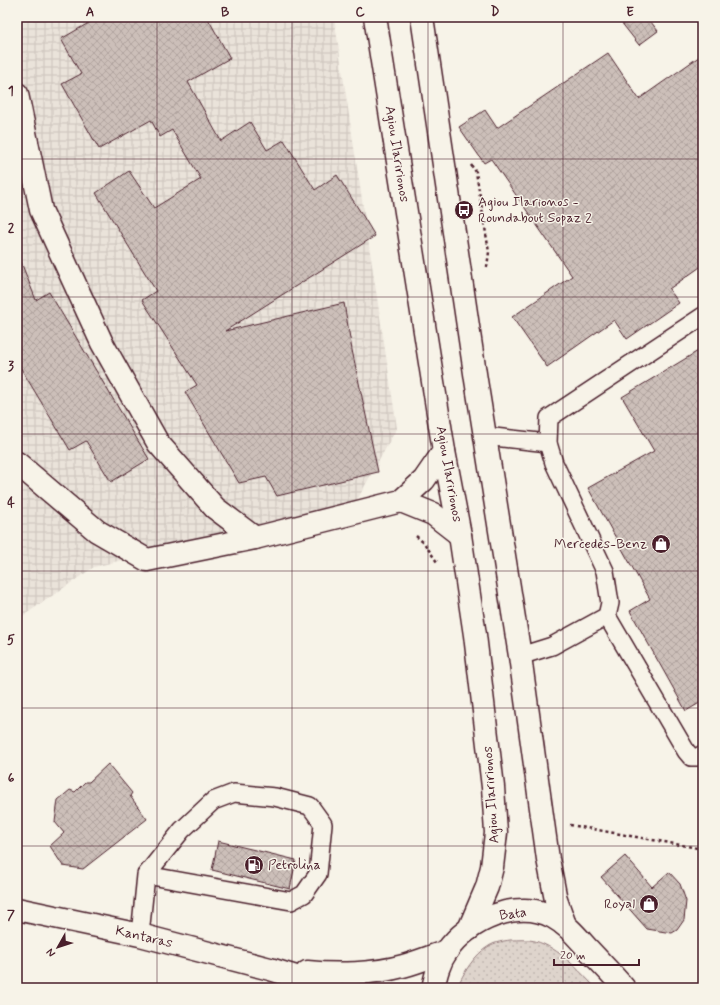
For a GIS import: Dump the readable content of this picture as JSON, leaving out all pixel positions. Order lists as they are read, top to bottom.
{
  "streets": {
    "main road": ["Agiou Ilaririonos", "Bata", "Kantaras"]
  },
  "crossings": [
    ["Agiou Ilaririonos", "Bata"],
    ["Bata", "Kantaras"]
  ],
  "places": {
    "bus stop": ["Agiou Ilarionos - Roundabout Sopaz 2"],
    "shop": ["Mercedes-Benz", "Royal"],
    "fuel station": ["Petrolina"]
  },
  "scale_bar": "20 m",
  "north": "bottom left",
  "grid": {
    "columns": [
      "A",
      "B",
      "C",
      "D",
      "E"
    ],
    "rows": [
      "1",
      "2",
      "3",
      "4",
      "5",
      "6",
      "7"
    ]
  }
}
